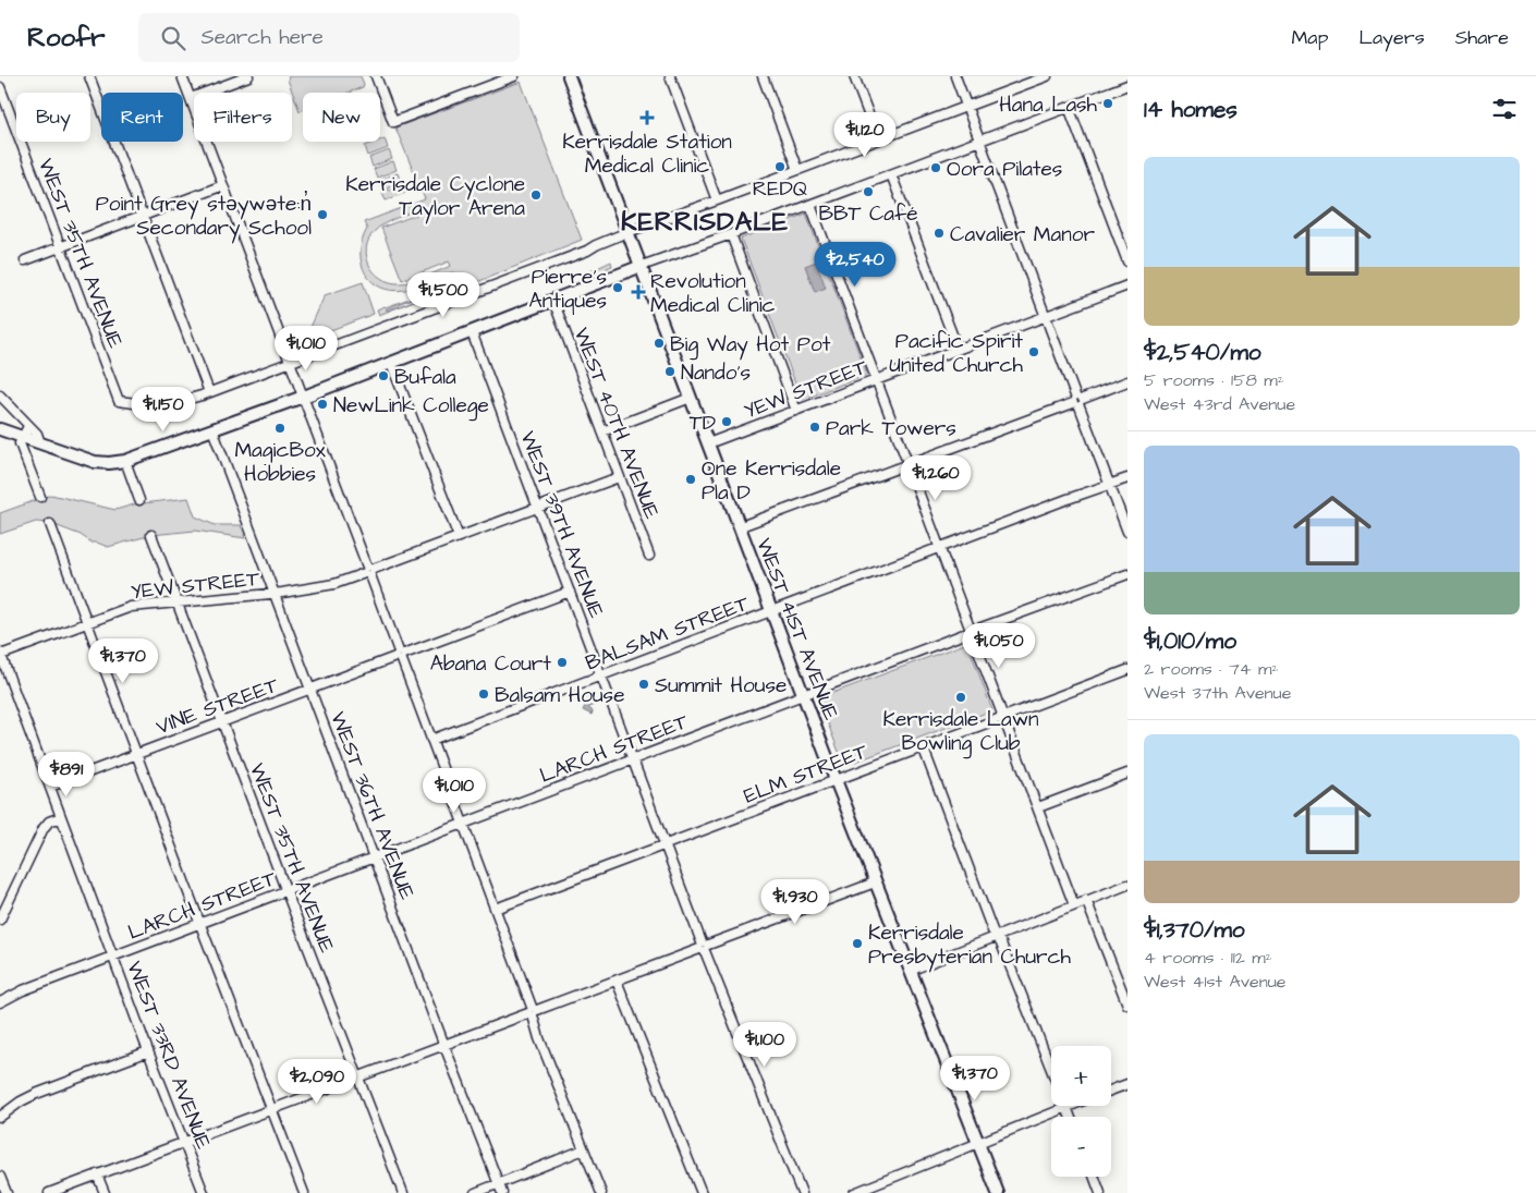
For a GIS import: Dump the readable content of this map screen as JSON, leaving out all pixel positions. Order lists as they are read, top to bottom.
{
  "streets": {
    "main road": ["WEST 41ST AVENUE"],
    "street": [
      "WEST 35TH AVENUE",
      "YEW STREET",
      "WEST 40TH AVENUE",
      "WEST 39TH AVENUE",
      "BALSAM STREET",
      "VINE STREET",
      "LARCH STREET",
      "ELM STREET",
      "WEST 36TH AVENUE",
      "WEST 33RD AVENUE"
    ]
  },
  "crossings": [
    ["WEST 35TH AVENUE", "YEW STREET"],
    ["WEST 35TH AVENUE", "VINE STREET"],
    ["WEST 35TH AVENUE", "LARCH STREET"],
    ["YEW STREET", "WEST 40TH AVENUE"],
    ["YEW STREET", "WEST 39TH AVENUE"],
    ["YEW STREET", "WEST 41ST AVENUE"],
    ["YEW STREET", "WEST 36TH AVENUE"],
    ["YEW STREET", "WEST 33RD AVENUE"],
    ["WEST 39TH AVENUE", "BALSAM STREET"],
    ["WEST 39TH AVENUE", "VINE STREET"],
    ["WEST 39TH AVENUE", "LARCH STREET"],
    ["WEST 39TH AVENUE", "ELM STREET"],
    ["WEST 41ST AVENUE", "BALSAM STREET"],
    ["WEST 41ST AVENUE", "LARCH STREET"],
    ["WEST 41ST AVENUE", "ELM STREET"],
    ["VINE STREET", "WEST 36TH AVENUE"],
    ["VINE STREET", "WEST 33RD AVENUE"],
    ["LARCH STREET", "WEST 36TH AVENUE"],
    ["LARCH STREET", "WEST 33RD AVENUE"]
  ],
  "districts": ["KERRISDALE"],
  "places": {
    "other": [
      "Hana Lash",
      "REDQ",
      "Oora Pilates",
      "BBT Café",
      "Kerrisdale Cyclone Taylor Arena",
      "Point Grey stəywəte:n̓ Secondary School",
      "Cavalier Manor",
      "Pierre's Antiques",
      "Big Way Hot Pot",
      "Pacific Spirit United Church",
      "Nando's",
      "Bufala",
      "NewLink College",
      "TD",
      "Park Towers",
      "MagicBox Hobbies",
      "One Kerrisdale Pla D",
      "Abana Court",
      "Summit House",
      "Balsam House",
      "Kerrisdale Lawn Bowling Club",
      "Kerrisdale Presbyterian Church"
    ],
    "health": ["Kerrisdale Station Medical Clinic", "Revolution Medical Clinic"]
  },
  "page": {
    "header": "Roofr",
    "search": "Search here",
    "nav": ["Map", "Layers", "Share"],
    "heading": "14 homes",
    "chip": [
      "Buy",
      "Rent",
      "Filters",
      "New"
    ],
    "price": [
      "$1,120",
      "$2,540",
      "$1,500",
      "$1,010",
      "$1,150",
      "$1,260",
      "$1,050",
      "$1,370",
      "$891",
      "$1,010",
      "$1,930",
      "$1,100",
      "$1,370",
      "$2,090"
    ],
    "list": [
      {
        "name": "$2,540/mo",
        "note": "5 rooms · 158 m² · West 43rd Avenue"
      },
      {
        "name": "$1,010/mo",
        "note": "2 rooms · 74 m² · West 37th Avenue"
      },
      {
        "name": "$1,370/mo",
        "note": "4 rooms · 112 m² · West 41st Avenue"
      }
    ],
    "map_buttons": ["+", "−"]
  }
}
